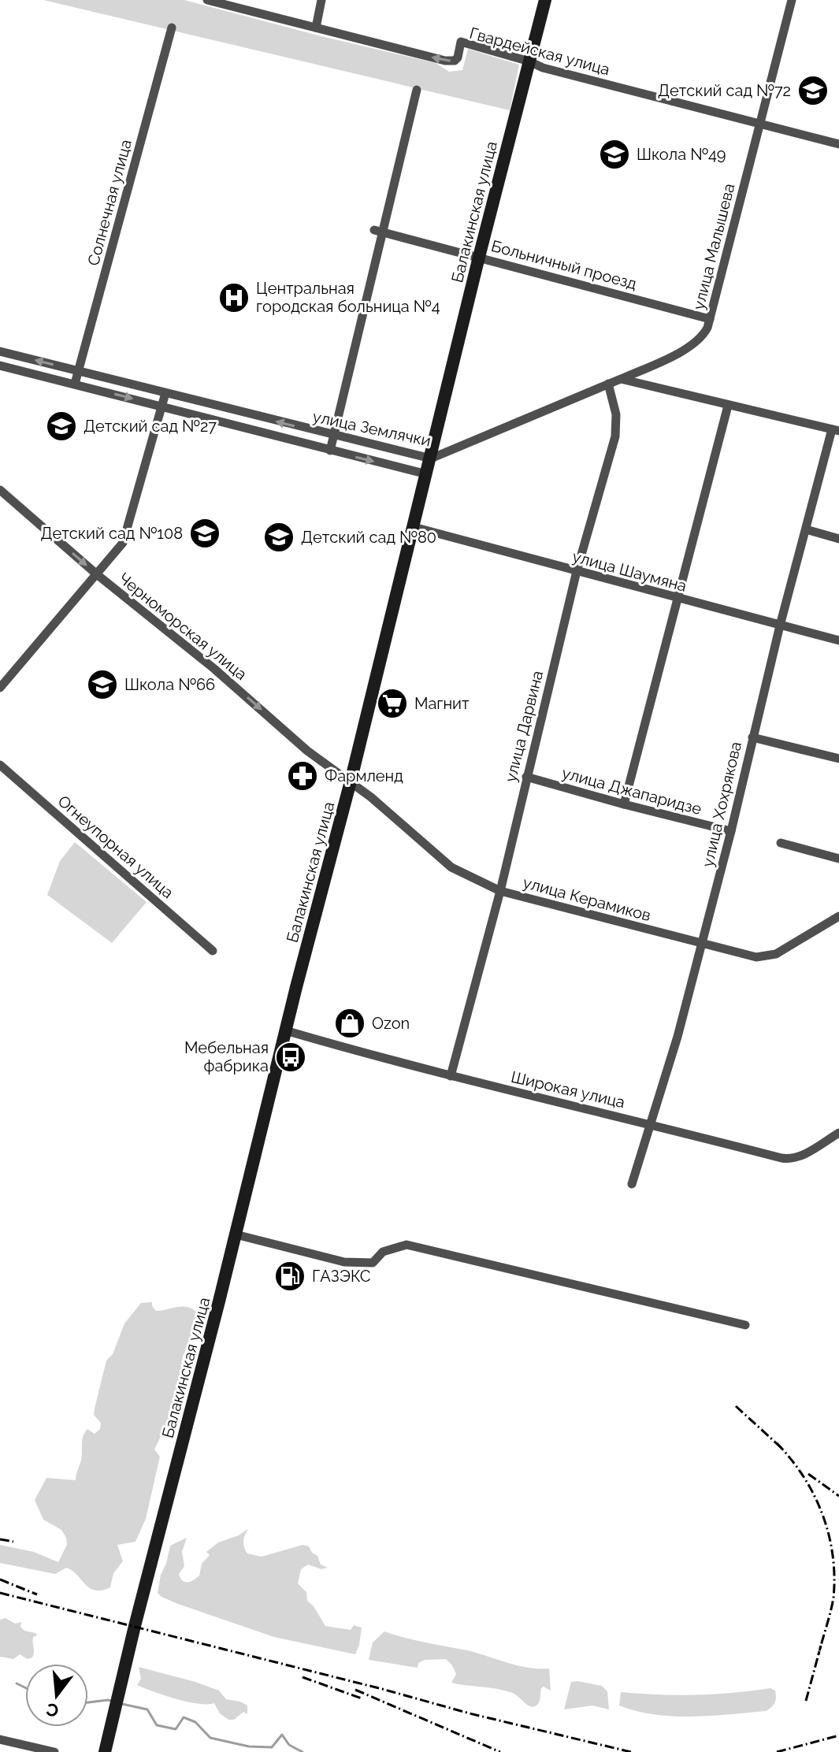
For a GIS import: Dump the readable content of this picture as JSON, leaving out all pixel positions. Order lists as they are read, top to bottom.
{
  "streets": {
    "main road": ["Балакинская улица"],
    "street": [
      "Гвардейская улица",
      "Солнечная улица",
      "улица Малышева",
      "Больничный проезд",
      "улица Землячки",
      "улица Шаумяна",
      "Черноморская улица",
      "улица Дарвина",
      "улица Джапаридзе",
      "улица Хохрякова",
      "Огнеупорная улица",
      "улица Керамиков",
      "Широкая улица"
    ]
  },
  "crossings": [
    ["Гвардейская улица", "Балакинская улица"],
    ["Гвардейская улица", "улица Малышева"],
    ["Солнечная улица", "улица Землячки"],
    ["Балакинская улица", "Больничный проезд"],
    ["Балакинская улица", "улица Землячки"],
    ["Балакинская улица", "улица Шаумяна"],
    ["Балакинская улица", "Черноморская улица"],
    ["Балакинская улица", "улица Керамиков"],
    ["Балакинская улица", "Широкая улица"],
    ["улица Малышева", "Больничный проезд"],
    ["улица Малышева", "улица Землячки"],
    ["улица Землячки", "улица Дарвина"],
    ["улица Шаумяна", "улица Дарвина"],
    ["улица Шаумяна", "улица Хохрякова"],
    ["Черноморская улица", "улица Керамиков"],
    ["улица Дарвина", "улица Джапаридзе"],
    ["улица Дарвина", "улица Керамиков"],
    ["улица Дарвина", "Широкая улица"],
    ["улица Джапаридзе", "улица Хохрякова"],
    ["улица Хохрякова", "улица Керамиков"],
    ["улица Хохрякова", "Широкая улица"]
  ],
  "one_way": ["Черноморская улица"],
  "places": {
    "school or university": [
      "Детский сад №72",
      "Школа №49",
      "Детский сад №27",
      "Детский сад №108",
      "Детский сад №80",
      "Школа №66"
    ],
    "hospital": ["Центральная городская больница №4"],
    "supermarket": ["Магнит"],
    "pharmacy": ["Фармленд"],
    "shop": ["Ozon"],
    "bus stop": ["Мебельная фабрика"],
    "fuel station": ["ГАЗЭКС"]
  },
  "north": "bottom"
}
